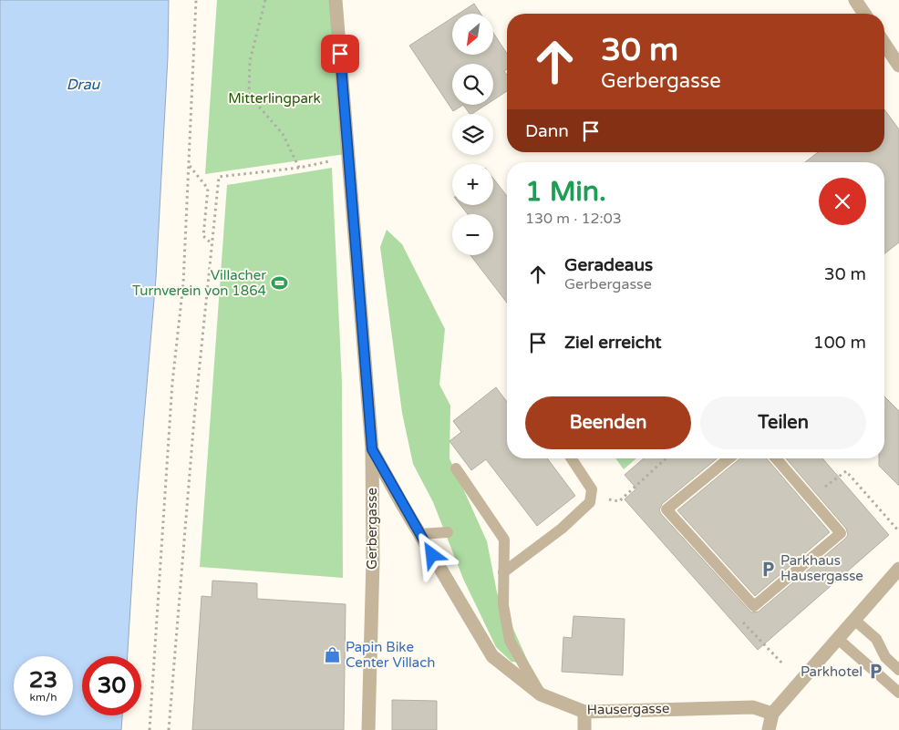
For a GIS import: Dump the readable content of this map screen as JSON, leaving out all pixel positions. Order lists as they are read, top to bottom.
{
  "streets": {
    "street": ["Gerbergasse", "Hausergasse"]
  },
  "crossings": [
    ["Gerbergasse", "Hausergasse"]
  ],
  "water": ["Drau"],
  "parks": ["Mitterlingpark"],
  "places": {
    "sports": ["Villacher Turnverein von 1864"],
    "parking": ["Parkhaus Hausergasse", "Parkhotel"],
    "shop": ["Papin Bike Center Villach"]
  },
  "north": "bottom left",
  "page": {
    "map_buttons": ["+", "−"],
    "turn": ["30 m", "Gerbergasse"],
    "then": "Dann",
    "heading": ["1 Min.", "130 m · 12:03"],
    "list": [
      {
        "name": "Geradeaus",
        "note": "Gerbergasse",
        "value": "30 m"
      },
      {
        "name": "Ziel erreicht",
        "value": "100 m"
      }
    ],
    "buttons": ["Beenden", "Teilen"],
    "speed": "23 km/h",
    "limit": "30"
  }
}
